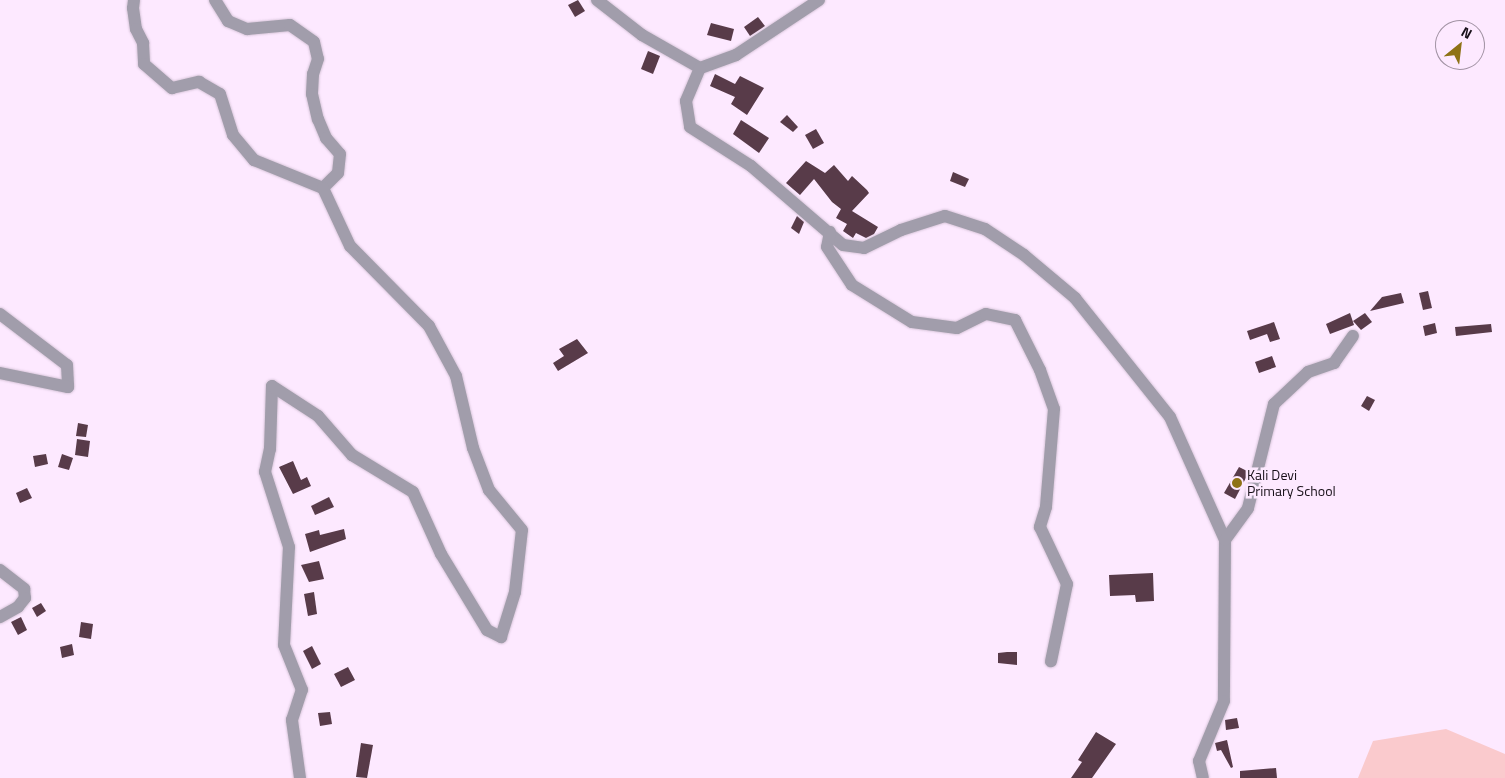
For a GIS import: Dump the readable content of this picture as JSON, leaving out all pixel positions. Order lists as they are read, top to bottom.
{
  "places": ["Kali Devi Primary School"],
  "north": "top right"
}
